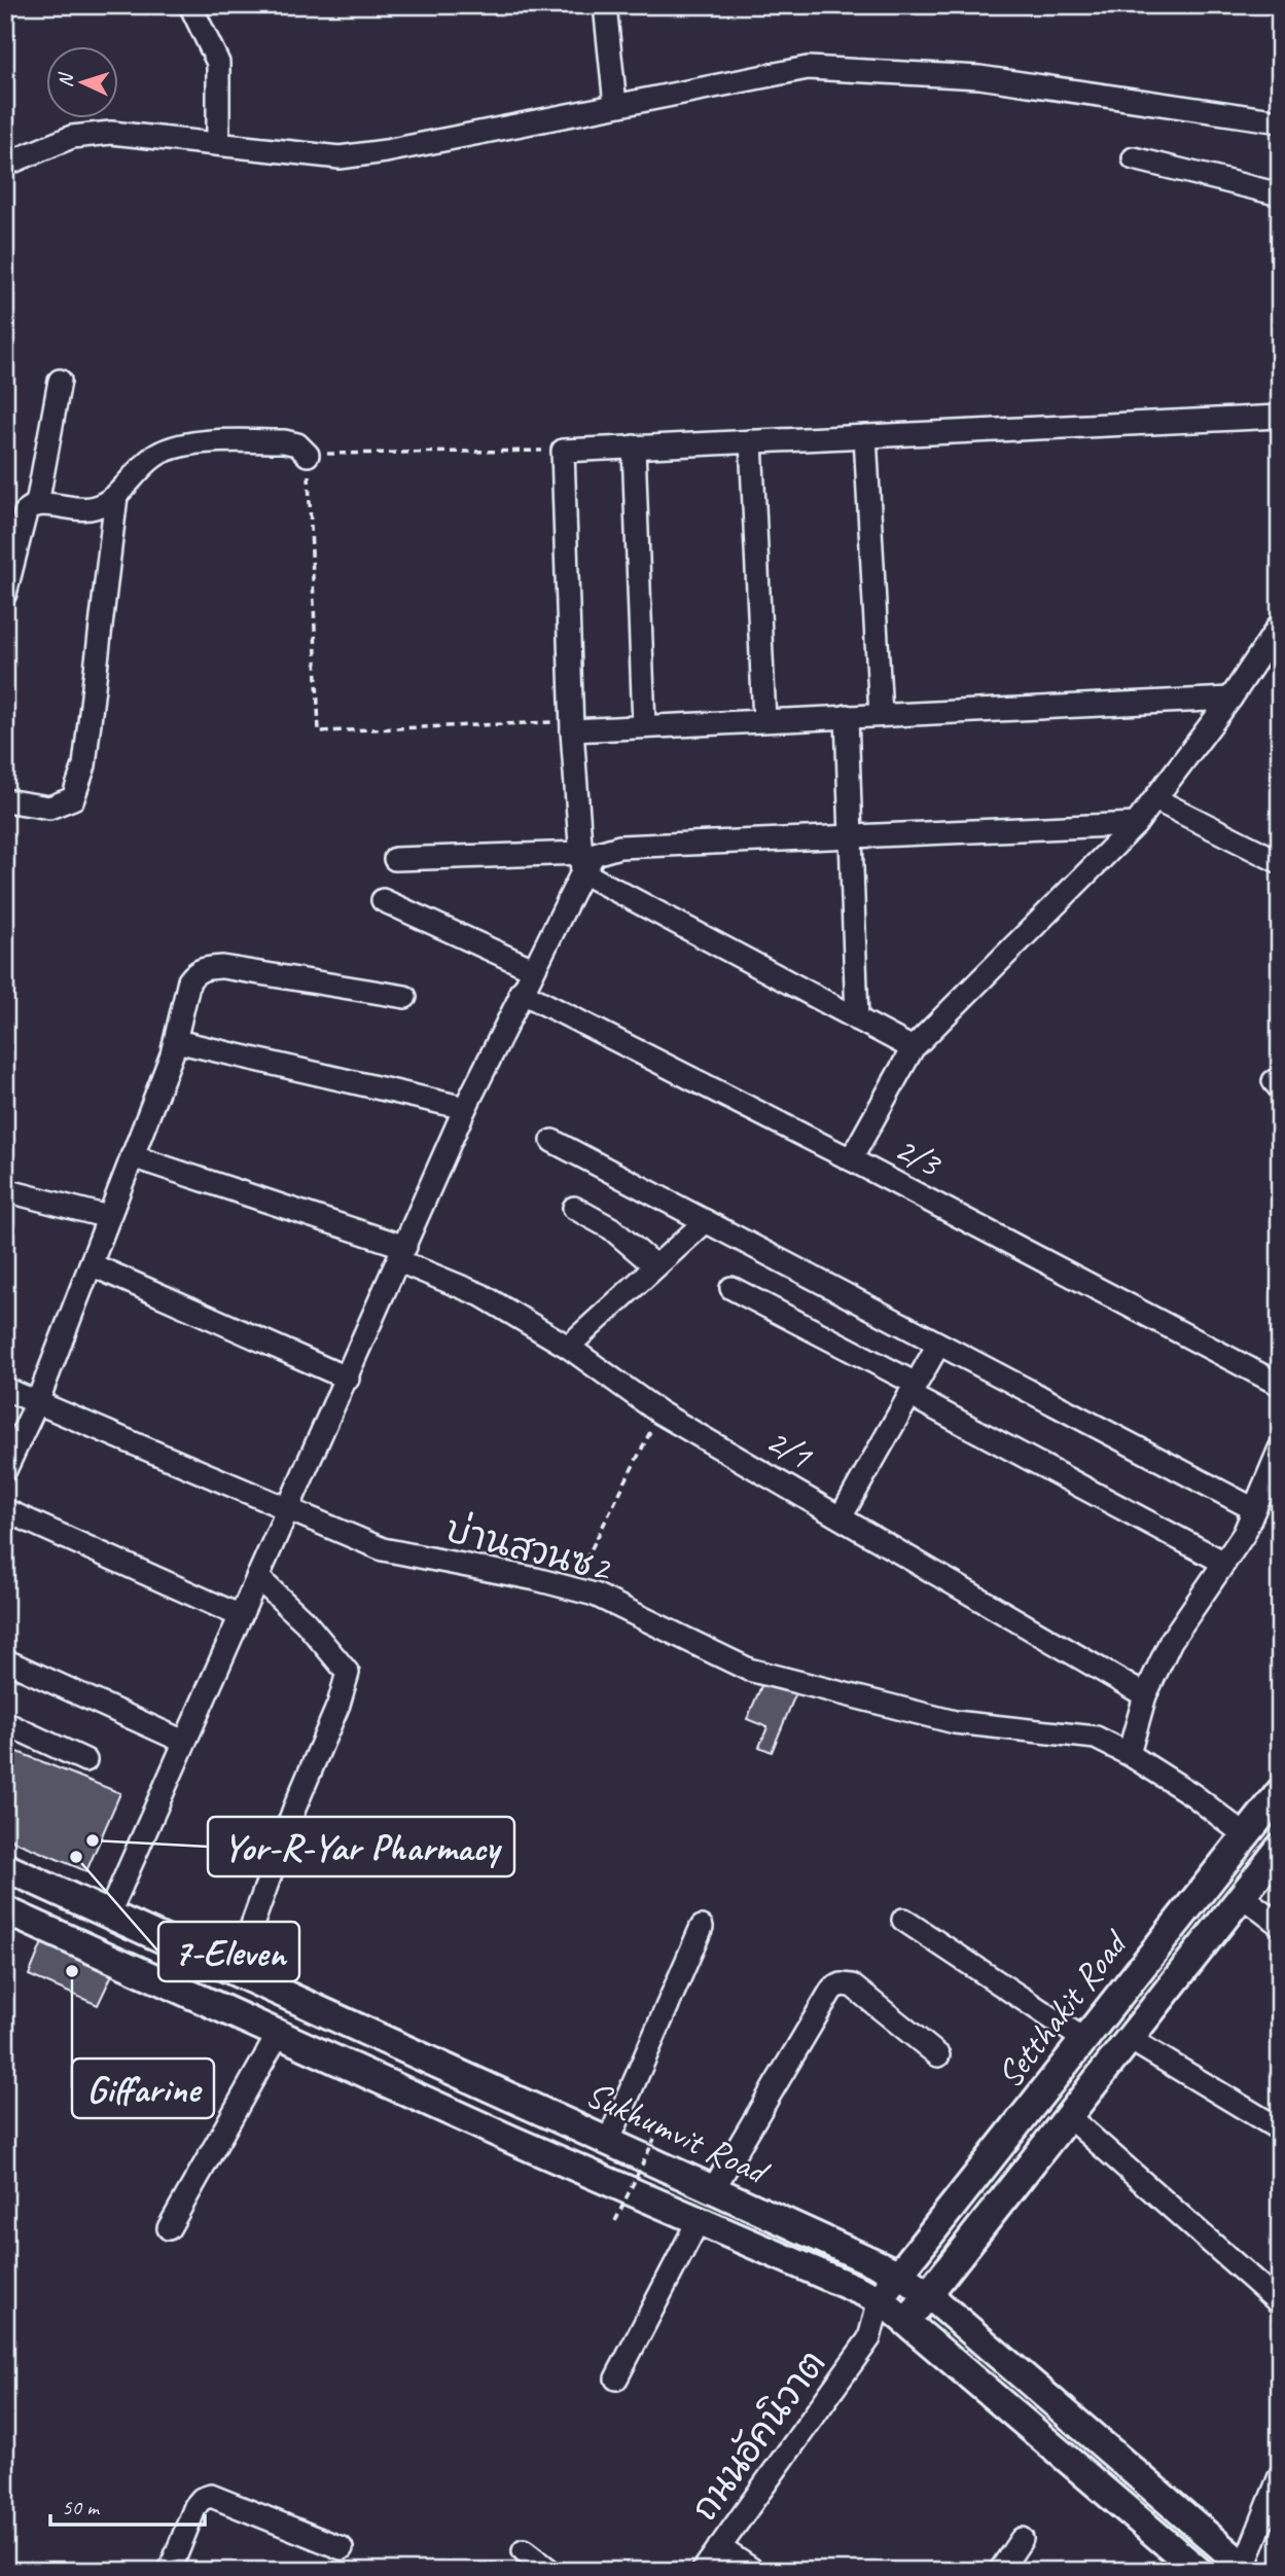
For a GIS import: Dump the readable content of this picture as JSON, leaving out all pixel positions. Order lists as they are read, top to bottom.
{
  "streets": {
    "main road": ["Setthakit Road", "Sukhumvit Road"],
    "street": [
      "2/3",
      "2/1",
      "บ่านสวนซ2",
      "ถนนอัคนิวาต"
    ]
  },
  "crossings": [
    ["บ่านสวนซ2", "Setthakit Road"],
    ["Setthakit Road", "Sukhumvit Road"],
    ["Setthakit Road", "ถนนอัคนิวาต"],
    ["Sukhumvit Road", "ถนนอัคนิวาต"]
  ],
  "places": ["Yor-R-Yar Pharmacy", "7-Eleven", "Giffarine"],
  "scale_bar": "50 m",
  "north": "left"
}
